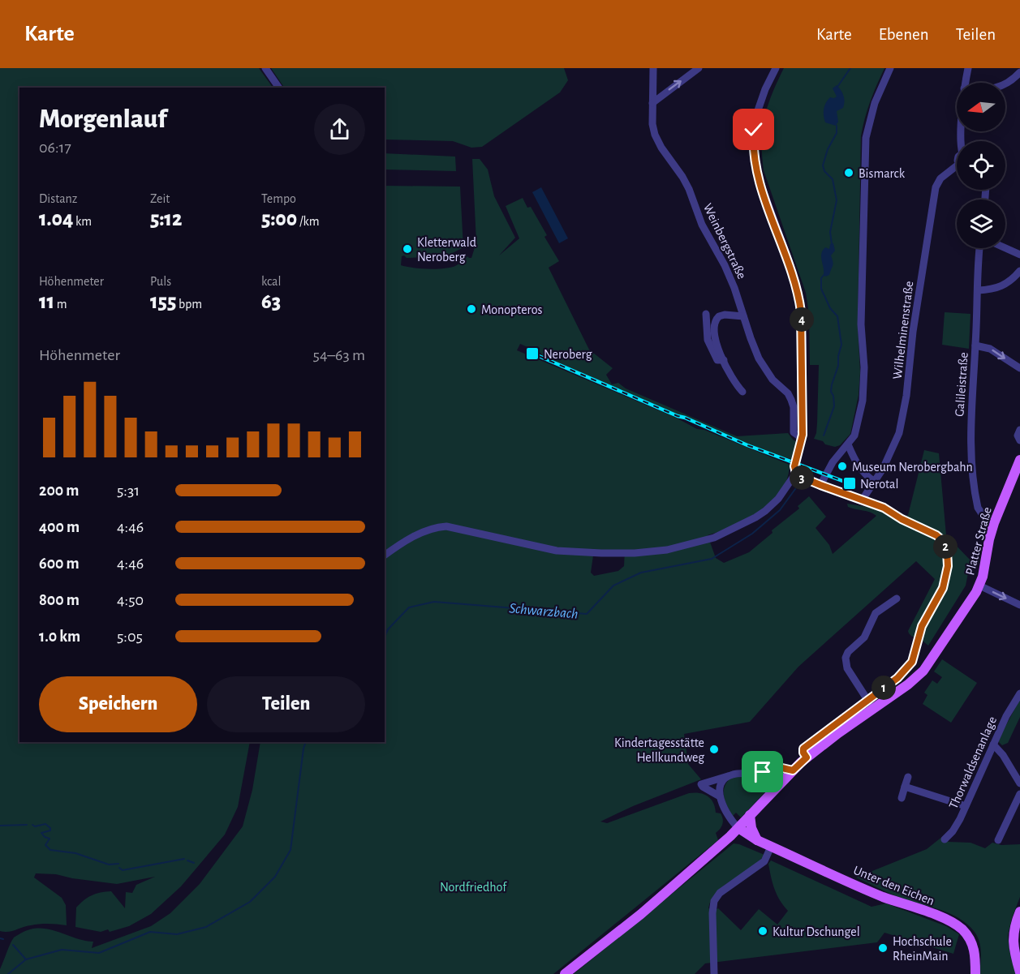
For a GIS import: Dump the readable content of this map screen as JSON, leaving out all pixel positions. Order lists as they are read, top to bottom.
{
  "streets": {
    "main road": ["Platter Straße", "Unter den Eichen"],
    "street": [
      "Weinbergstraße",
      "Wilhelminenstraße",
      "Galileistraße",
      "Thorwaldsenanlage"
    ]
  },
  "crossings": [
    ["Galileistraße", "Platter Straße"],
    ["Platter Straße", "Unter den Eichen"]
  ],
  "water": ["Schwarzbach"],
  "parks": ["Nordfriedhof"],
  "places": {
    "other": [
      "Bismarck",
      "Kletterwald Neroberg",
      "Monopteros",
      "Museum Nerobergbahn",
      "Kindertagesstätte Hellkundweg",
      "Kultur Dschungel",
      "Hochschule RheinMain"
    ],
    "transit": ["Neroberg", "Nerotal"]
  },
  "north": "left",
  "page": {
    "header": "Karte",
    "nav": ["Karte", "Ebenen", "Teilen"],
    "heading": ["Morgenlauf", "06:17"],
    "stats": [
      ["Distanz", "1.04 km"],
      ["Zeit", "5:12"],
      ["Tempo", "5:00 /km"],
      ["Höhenmeter", "11 m"],
      ["Puls", "155 bpm"],
      ["kcal", "63"]
    ],
    "pins": [
      "4",
      "3",
      "2",
      "1"
    ],
    "chart": ["Höhenmeter", "54–63 m"],
    "list": [
      {
        "name": "200 m",
        "note": "5:31"
      },
      {
        "name": "400 m",
        "note": "4:46"
      },
      {
        "name": "600 m",
        "note": "4:46"
      },
      {
        "name": "800 m",
        "note": "4:50"
      },
      {
        "name": "1.0 km",
        "note": "5:05"
      }
    ],
    "buttons": ["Speichern", "Teilen"]
  }
}
